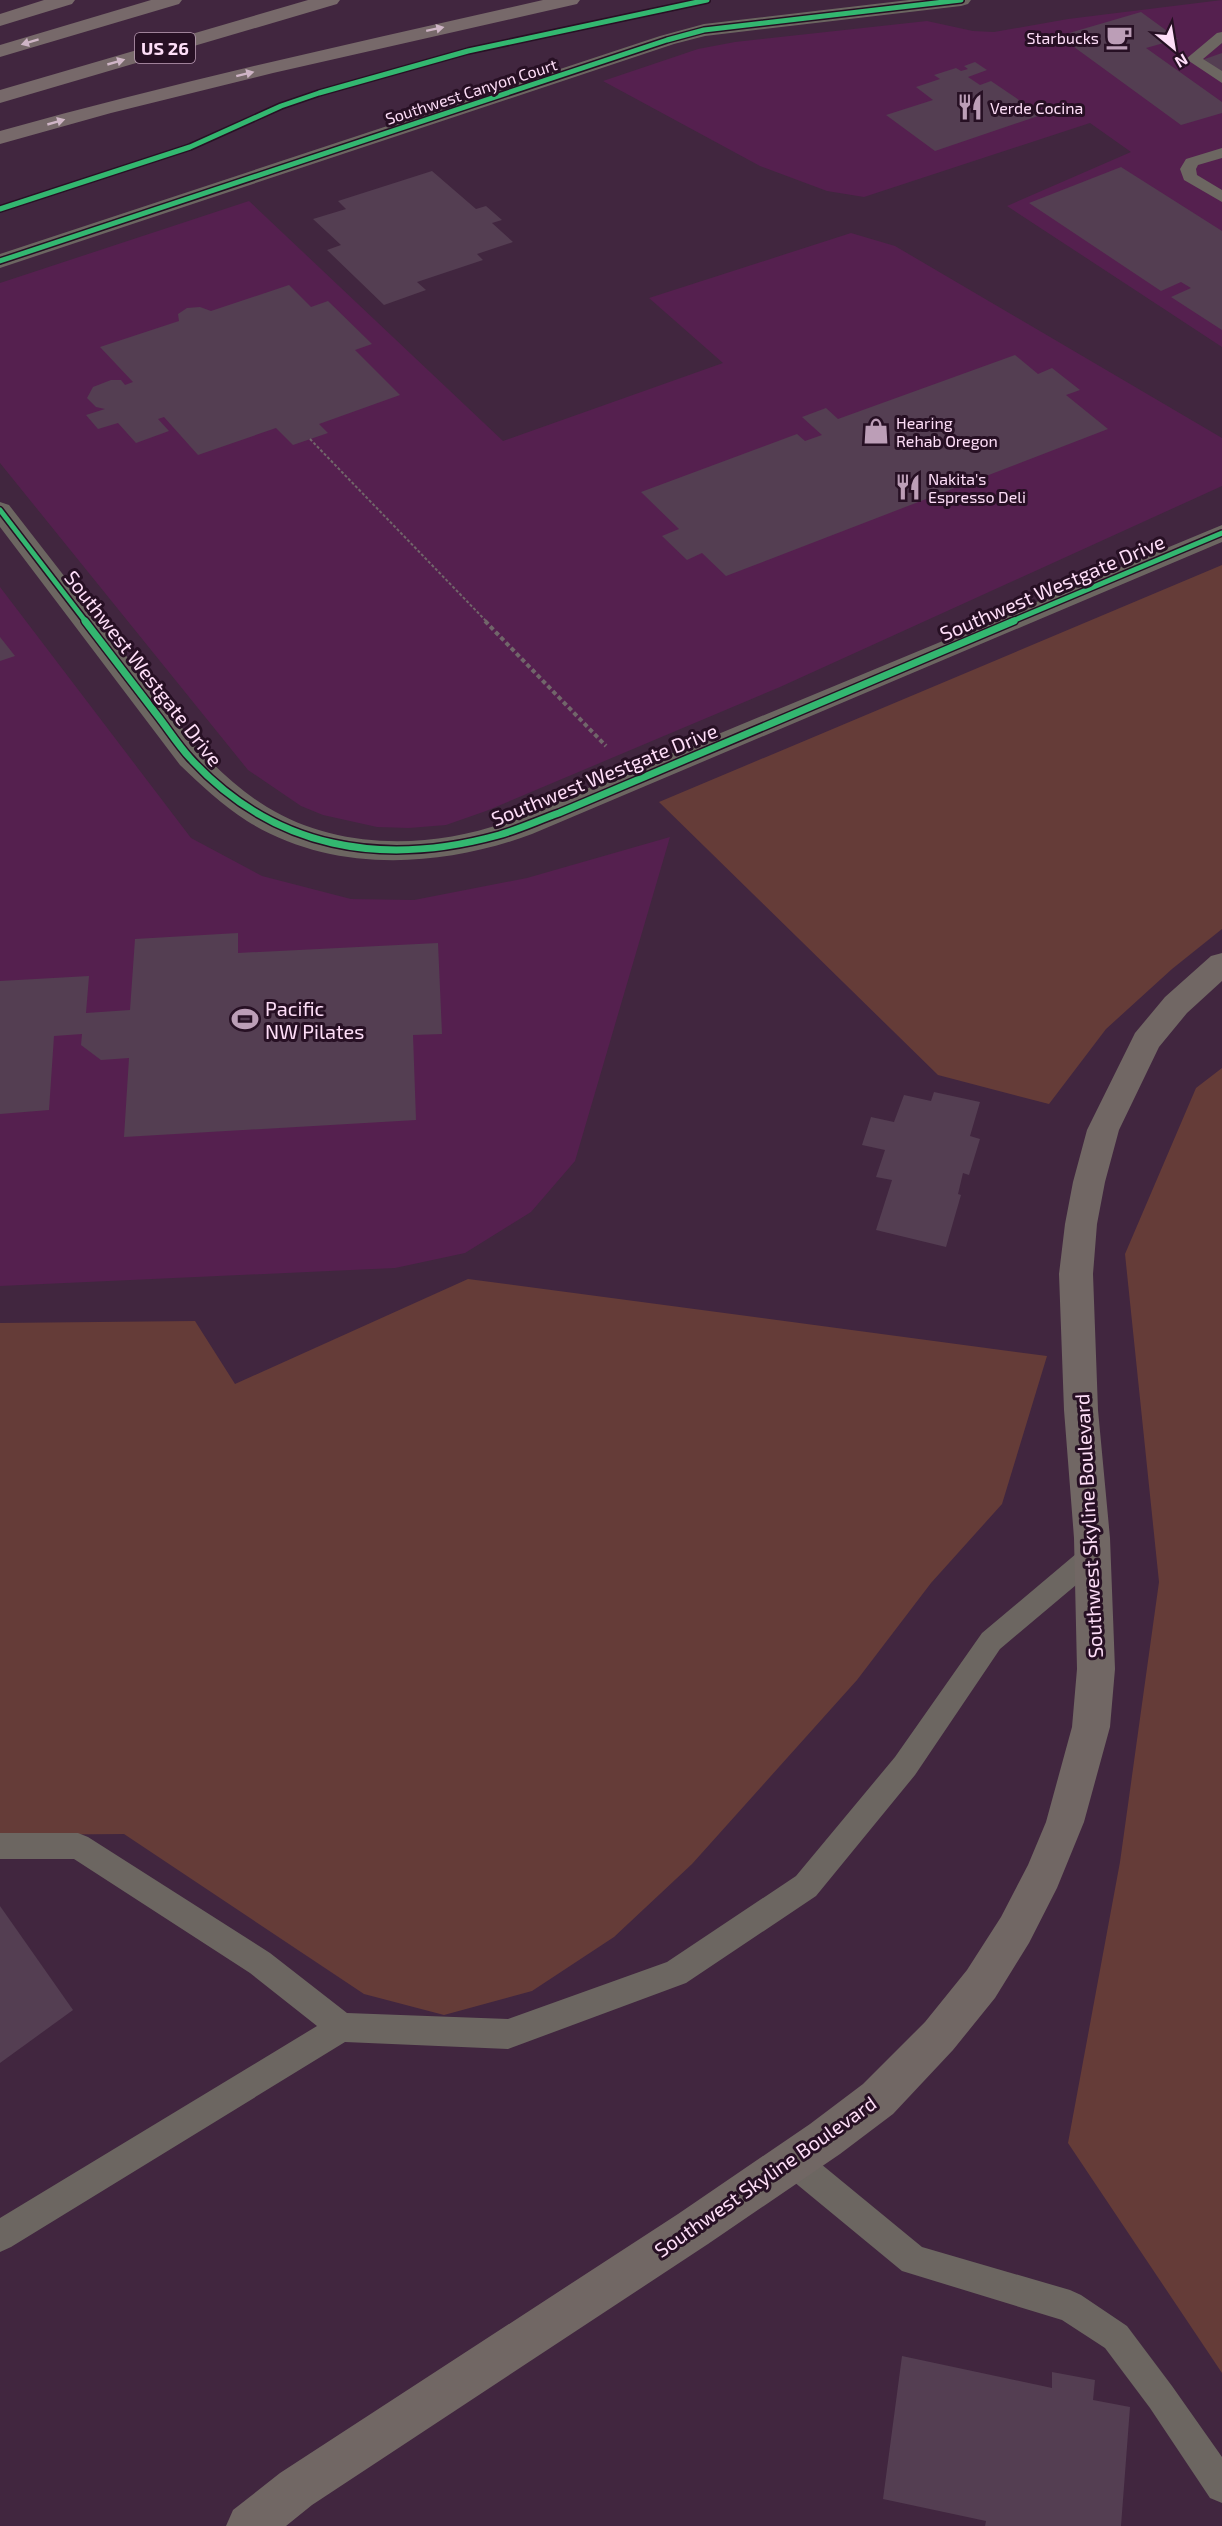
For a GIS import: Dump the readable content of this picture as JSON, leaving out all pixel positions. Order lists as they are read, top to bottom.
{
  "streets": {
    "highway": ["US 26"],
    "main road": ["Southwest Skyline Boulevard"],
    "street": ["Southwest Canyon Court", "Southwest Westgate Drive"]
  },
  "places": {
    "cafe": ["Starbucks"],
    "restaurant": ["Verde Cocina", "Nakita's Espresso Deli"],
    "shop": ["Hearing Rehab Oregon"],
    "sports": ["Pacific NW Pilates"]
  },
  "north": "bottom right"
}
